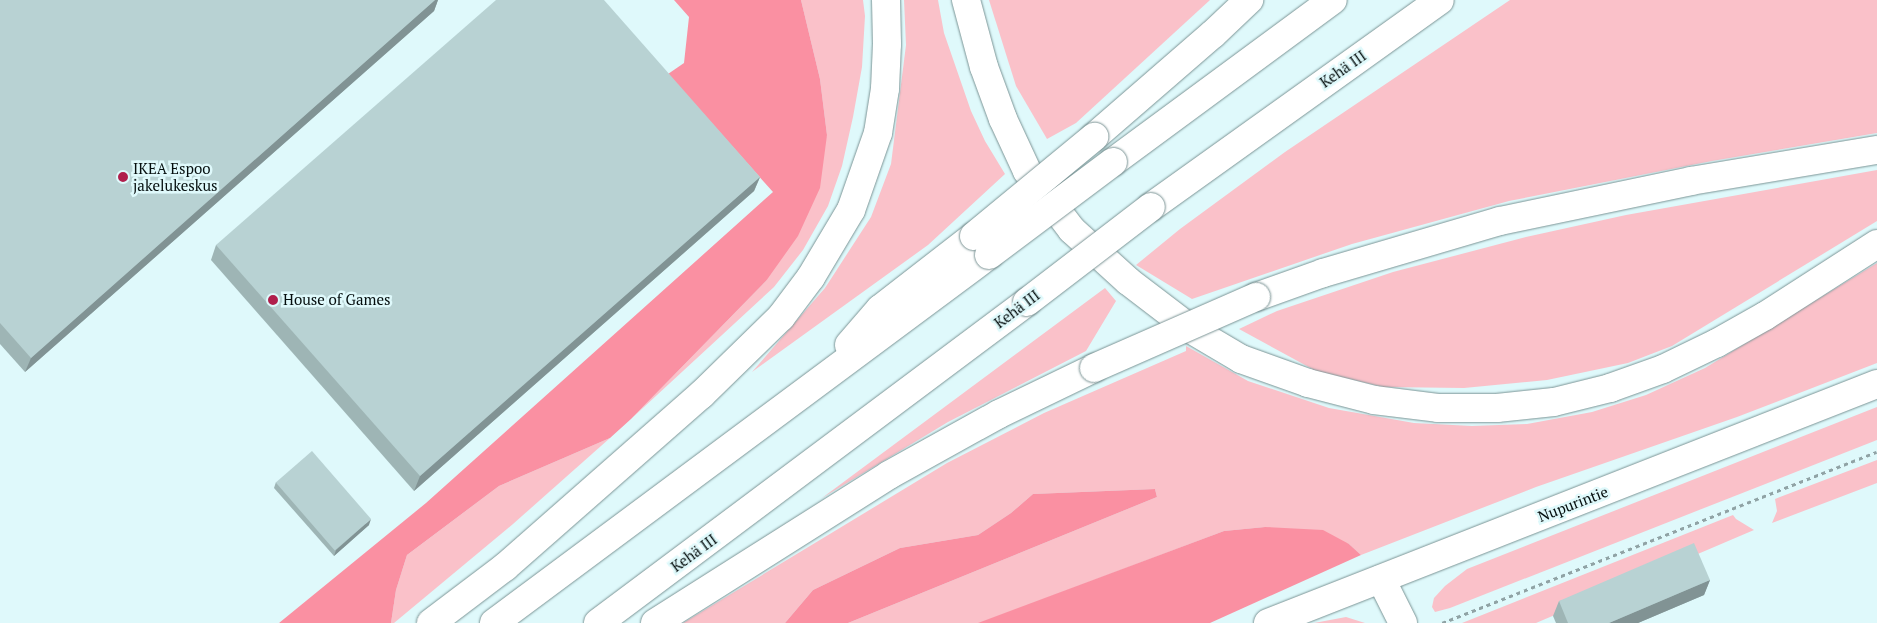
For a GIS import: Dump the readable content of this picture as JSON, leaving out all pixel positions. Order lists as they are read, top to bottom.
{
  "streets": {
    "main road": ["Kehä III", "Nupurintie"]
  },
  "places": ["IKEA Espoo jakelukeskus", "House of Games"]
}
